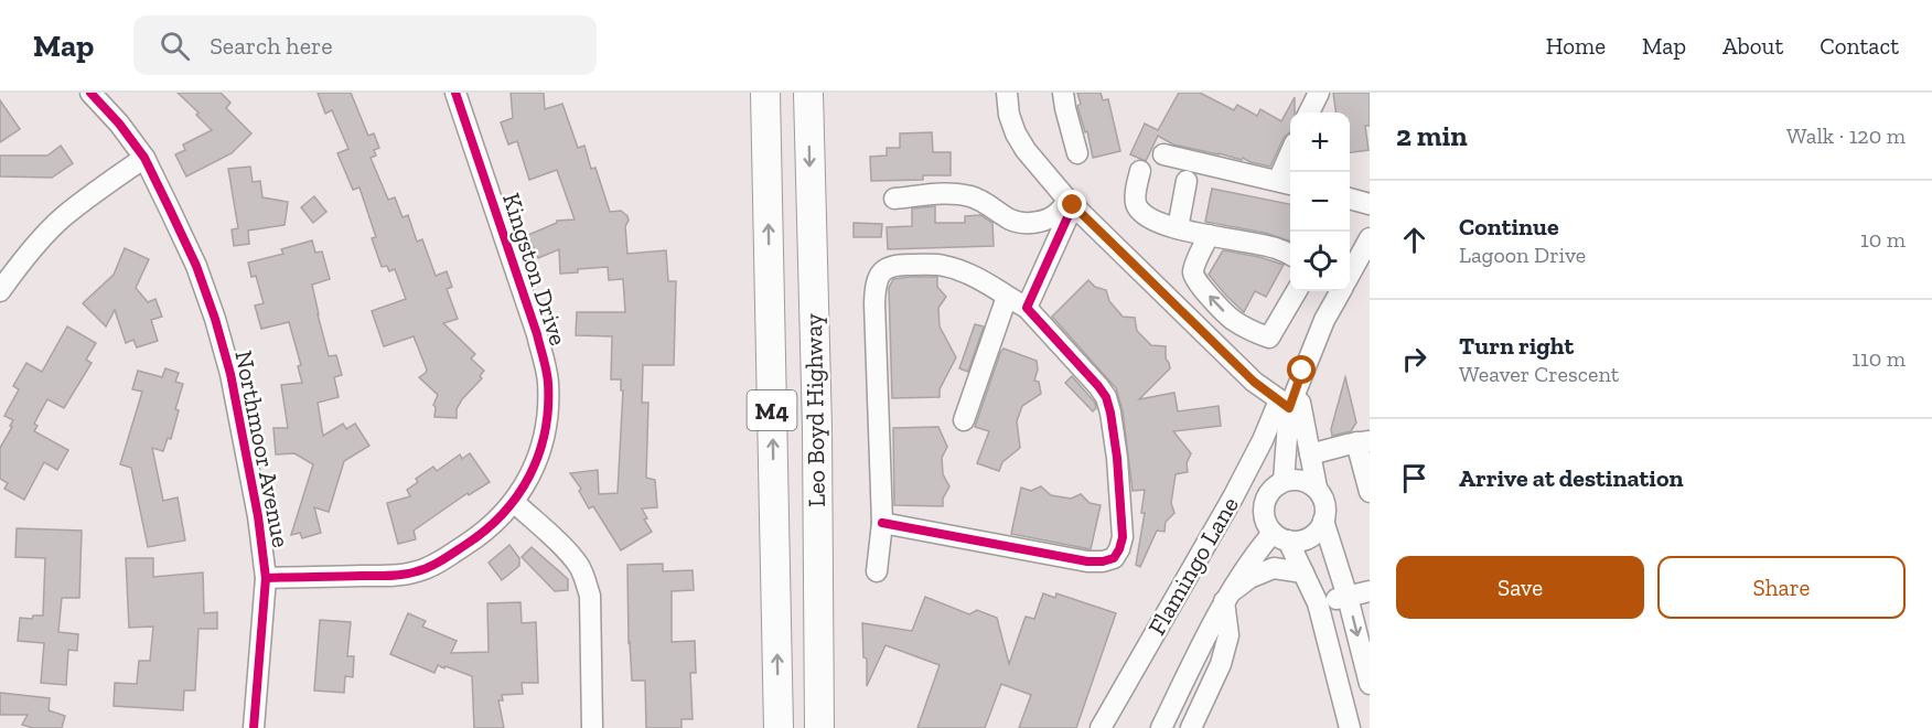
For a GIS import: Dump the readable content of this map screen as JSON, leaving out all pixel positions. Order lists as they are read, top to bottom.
{
  "streets": {
    "highway": ["M4", "Leo Boyd Highway"],
    "street": ["Kingston Drive", "Northmoor Avenue", "Flamingo Lane"]
  },
  "crossings": [
    ["Kingston Drive", "Northmoor Avenue"]
  ],
  "page": {
    "header": "Map",
    "search": "Search here",
    "nav": [
      "Home",
      "Map",
      "About",
      "Contact"
    ],
    "heading": ["2 min", "Walk · 120 m"],
    "map_buttons": ["+", "−"],
    "list": [
      ["Continue", "Lagoon Drive", "10 m"],
      ["Turn right", "Weaver Crescent", "110 m"],
      "Arrive at destination"
    ],
    "buttons": ["Save", "Share"]
  }
}
